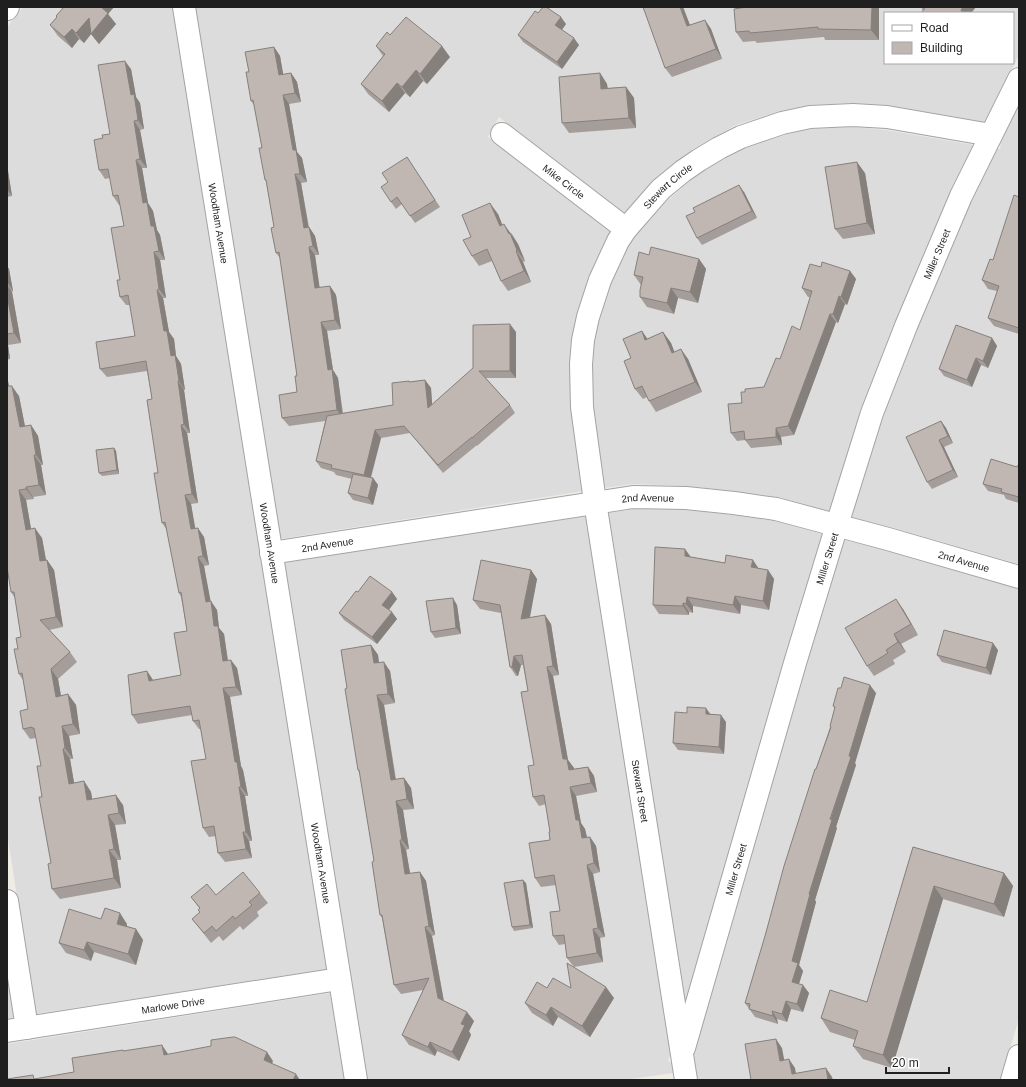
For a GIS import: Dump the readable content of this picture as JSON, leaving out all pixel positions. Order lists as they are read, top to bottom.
{
  "streets": {
    "street": [
      "Mike Circle",
      "Stewart Circle",
      "Woodham Avenue",
      "Miller Street",
      "2nd Avenue",
      "Stewart Street",
      "Marlowe Drive"
    ]
  },
  "crossings": [
    ["Mike Circle", "Stewart Circle"],
    ["Stewart Circle", "Miller Street"],
    ["Stewart Circle", "2nd Avenue"],
    ["Stewart Circle", "Stewart Street"],
    ["Woodham Avenue", "2nd Avenue"],
    ["Woodham Avenue", "Marlowe Drive"],
    ["Miller Street", "2nd Avenue"],
    ["Miller Street", "Stewart Street"],
    ["2nd Avenue", "Stewart Street"]
  ],
  "legend": ["Road", "Building"],
  "scale_bar": "20 m"
}
